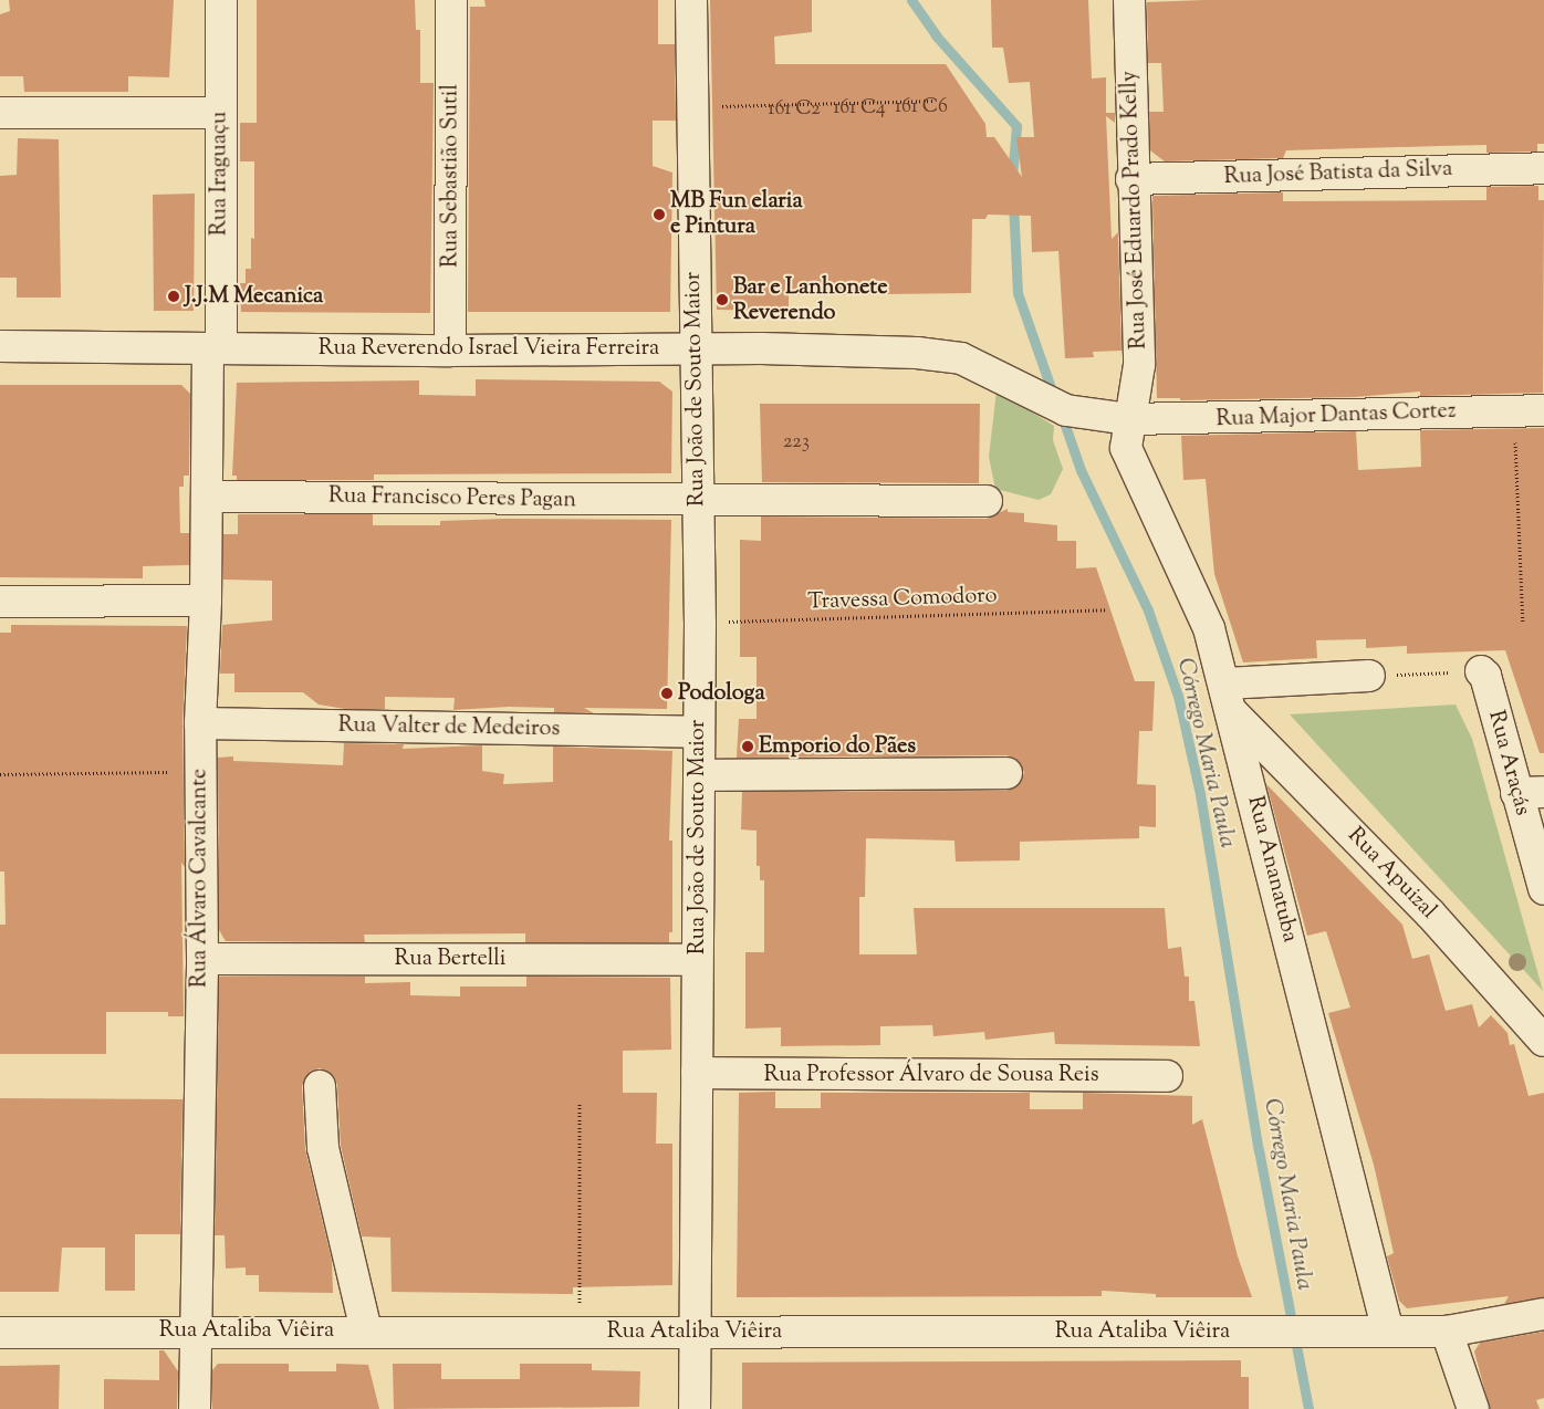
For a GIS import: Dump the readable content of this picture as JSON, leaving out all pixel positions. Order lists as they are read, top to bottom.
{
  "streets": {
    "street": [
      "Rua Iraguaçu",
      "Rua José Batista da Silva",
      "Rua Sebastião Sutil",
      "Rua José Eduardo Prado Kelly",
      "Rua Reverendo Israel Vieira Ferreira",
      "Rua João de Souto Maior",
      "Rua Major Dantas Cortez",
      "Rua Francisco Peres Pagan",
      "Rua Valter de Medeiros",
      "Rua Araçás",
      "Rua Ananatuba",
      "Rua Apuizal",
      "Rua Álvaro Cavalcante",
      "Rua Bertelli",
      "Rua Professor Álvaro de Sousa Reis",
      "Rua Ataliba Viêira"
    ],
    "path": ["Travessa Comodoro"]
  },
  "crossings": [
    ["Rua Iraguaçu", "Rua Reverendo Israel Vieira Ferreira"],
    ["Rua Iraguaçu", "Rua Álvaro Cavalcante"],
    ["Rua José Batista da Silva", "Rua José Eduardo Prado Kelly"],
    ["Rua Sebastião Sutil", "Rua Reverendo Israel Vieira Ferreira"],
    ["Rua José Eduardo Prado Kelly", "Rua Reverendo Israel Vieira Ferreira"],
    ["Rua José Eduardo Prado Kelly", "Rua Major Dantas Cortez"],
    ["Rua José Eduardo Prado Kelly", "Rua Ananatuba"],
    ["Rua Reverendo Israel Vieira Ferreira", "Rua João de Souto Maior"],
    ["Rua Reverendo Israel Vieira Ferreira", "Rua Major Dantas Cortez"],
    ["Rua Reverendo Israel Vieira Ferreira", "Rua Ananatuba"],
    ["Rua Reverendo Israel Vieira Ferreira", "Rua Álvaro Cavalcante"],
    ["Rua João de Souto Maior", "Rua Francisco Peres Pagan"],
    ["Rua João de Souto Maior", "Travessa Comodoro"],
    ["Rua João de Souto Maior", "Rua Valter de Medeiros"],
    ["Rua João de Souto Maior", "Rua Bertelli"],
    ["Rua João de Souto Maior", "Rua Professor Álvaro de Sousa Reis"],
    ["Rua João de Souto Maior", "Rua Ataliba Viêira"],
    ["Rua Major Dantas Cortez", "Rua Ananatuba"],
    ["Rua Francisco Peres Pagan", "Rua Álvaro Cavalcante"],
    ["Rua Valter de Medeiros", "Rua Álvaro Cavalcante"],
    ["Rua Ananatuba", "Rua Apuizal"],
    ["Rua Ananatuba", "Rua Ataliba Viêira"],
    ["Rua Álvaro Cavalcante", "Rua Bertelli"],
    ["Rua Álvaro Cavalcante", "Rua Ataliba Viêira"]
  ],
  "water": ["Córrego Maria Paula"],
  "places": [
    "MB Fun elaria e Pintura",
    "J.J.M Mecanica",
    "Bar e Lanhonete Reverendo",
    "Podologa",
    "Emporio do Pães"
  ],
  "house_numbers": [
    "161 C6",
    "161 C4",
    "161 C2",
    "223"
  ]
}
